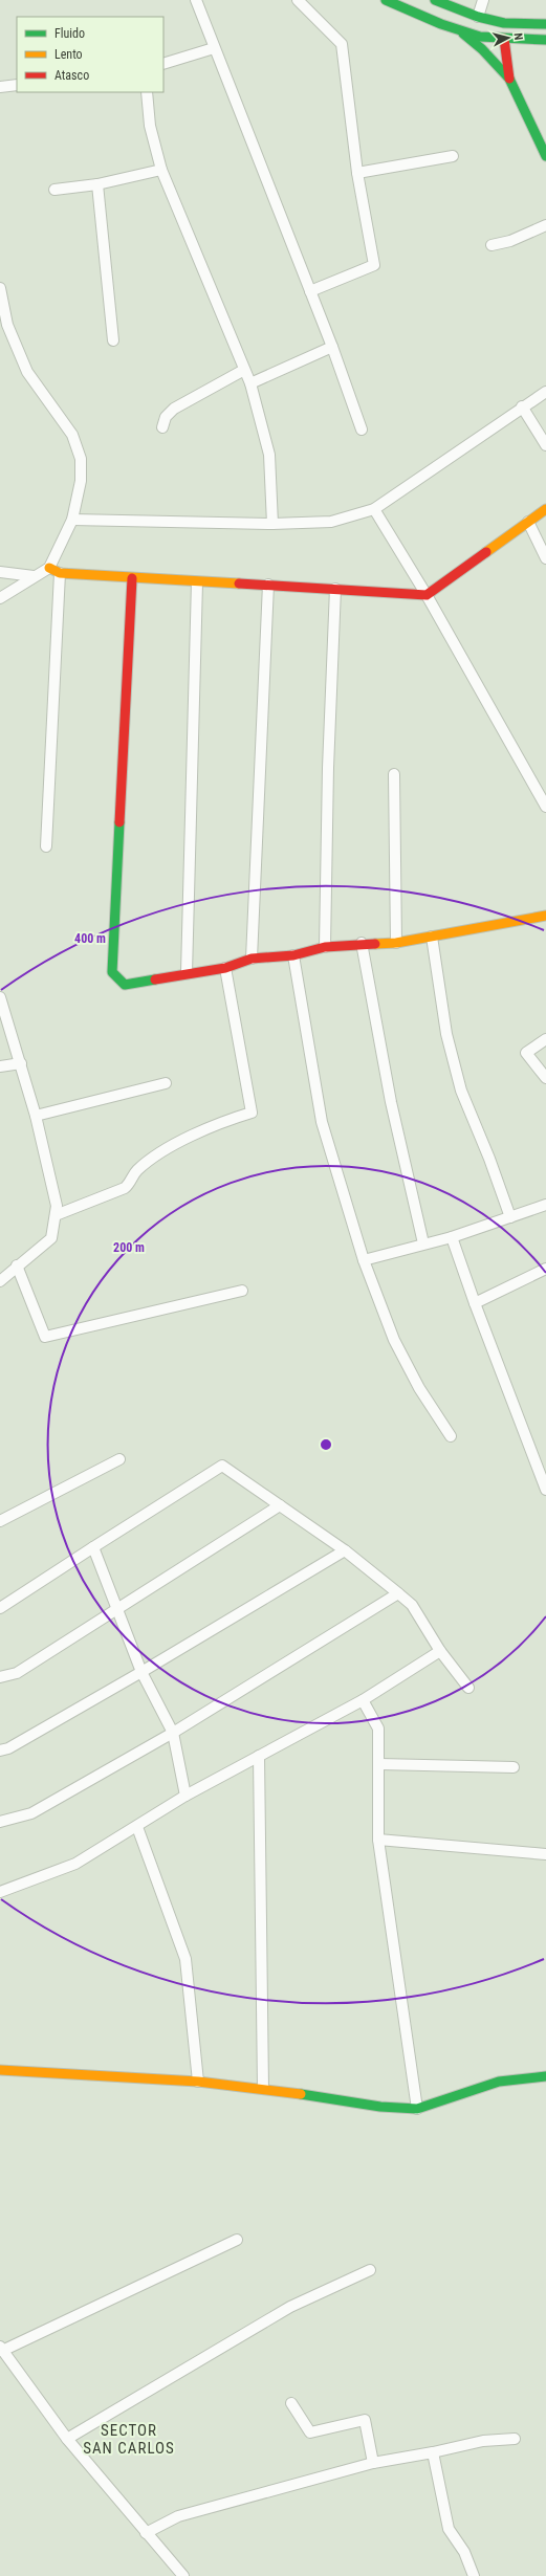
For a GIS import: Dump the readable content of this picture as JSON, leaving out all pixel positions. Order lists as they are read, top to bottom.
{
  "districts": ["SECTOR SAN CARLOS"],
  "legend": ["Fluido", "Lento", "Atasco"],
  "north": "right",
  "rings": ["400 m", "200 m"]
}
